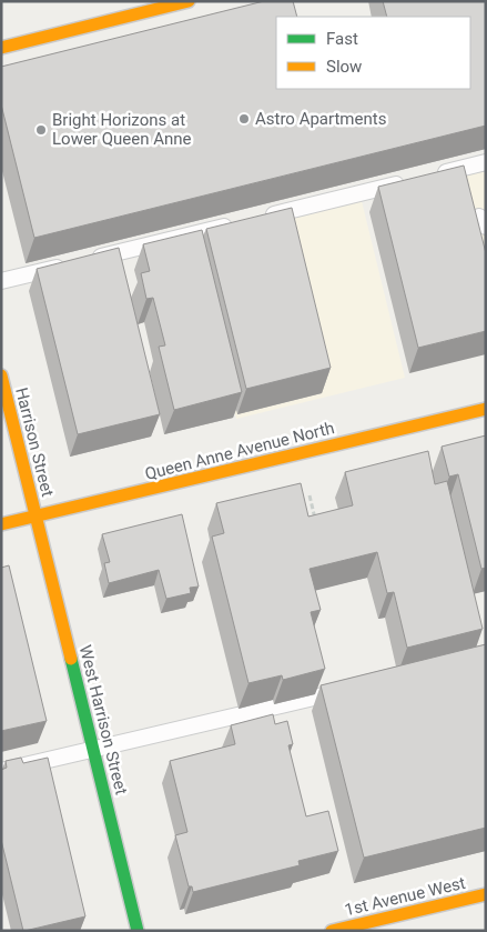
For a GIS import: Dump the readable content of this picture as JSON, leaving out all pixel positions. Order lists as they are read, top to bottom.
{
  "streets": {
    "street": [
      "Harrison Street",
      "Queen Anne Avenue North",
      "West Harrison Street",
      "1st Avenue West"
    ]
  },
  "crossings": [
    ["Harrison Street", "Queen Anne Avenue North"],
    ["Harrison Street", "West Harrison Street"],
    ["Queen Anne Avenue North", "West Harrison Street"]
  ],
  "places": ["Astro Apartments", "Bright Horizons at Lower Queen Anne"],
  "legend": ["Fast", "Slow"]
}
